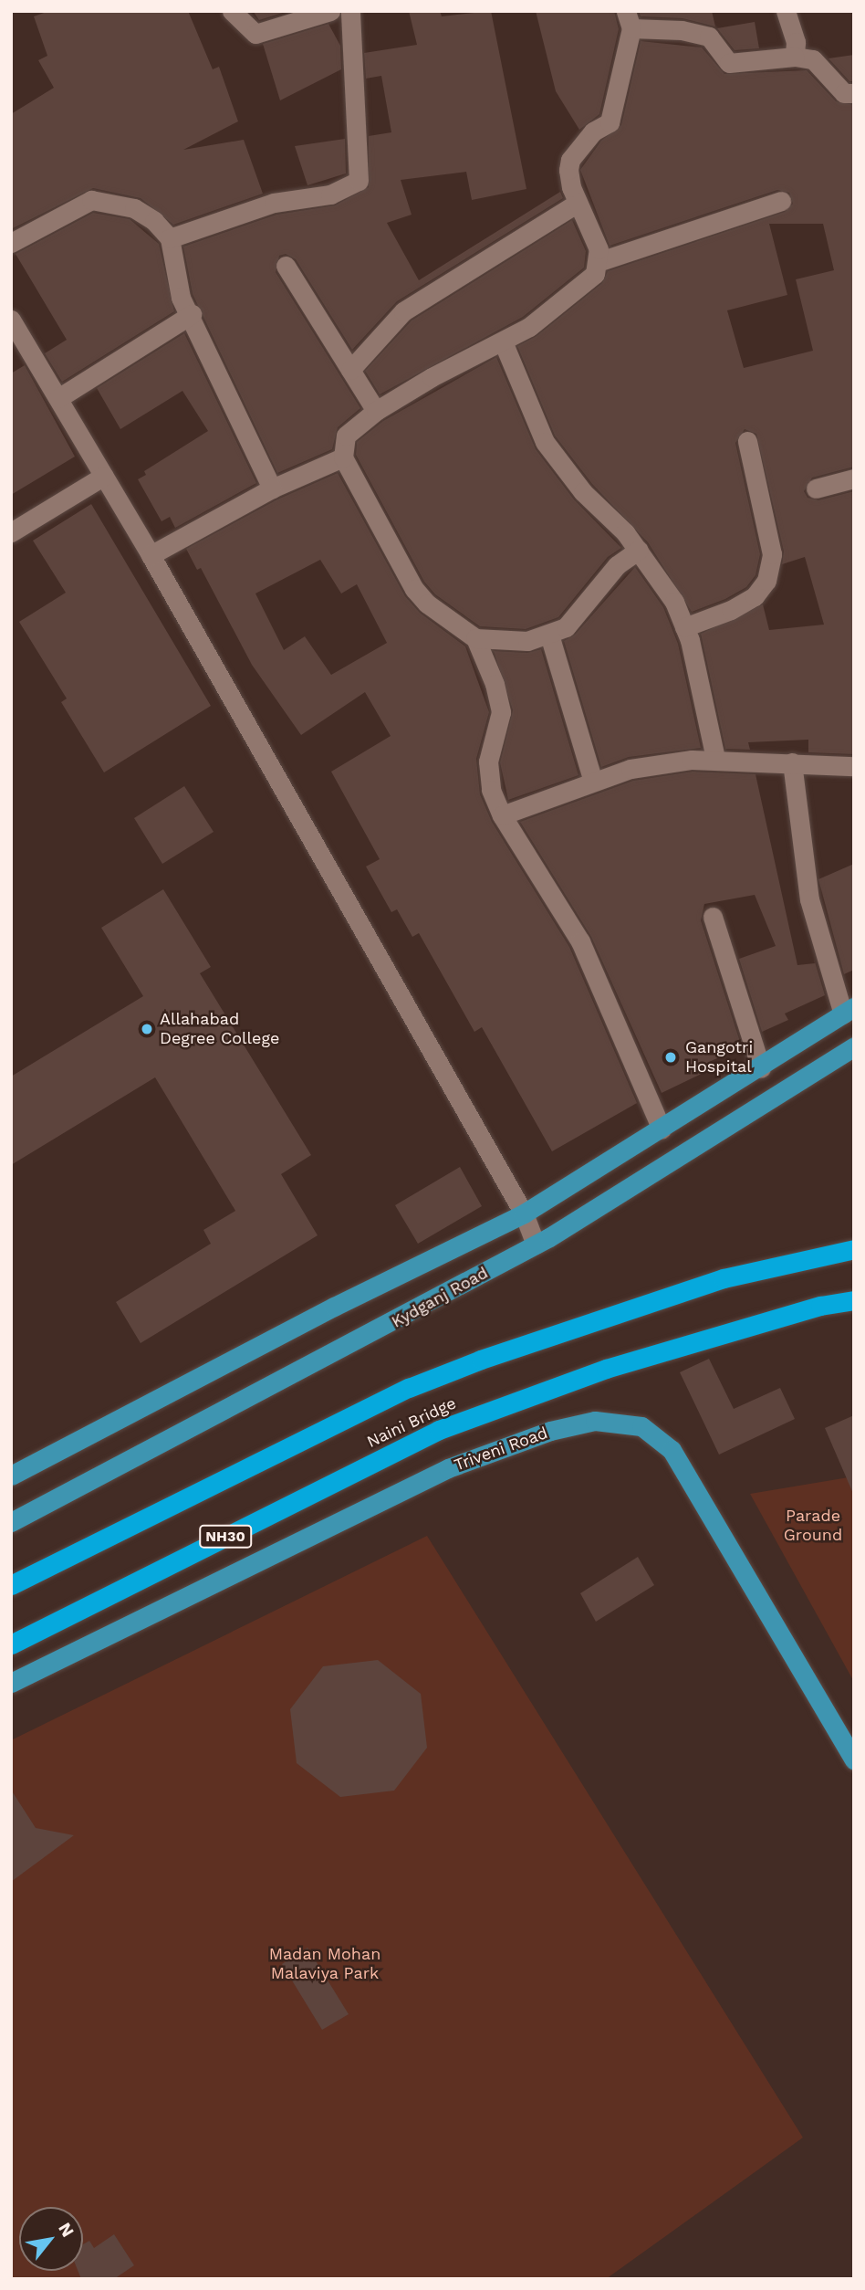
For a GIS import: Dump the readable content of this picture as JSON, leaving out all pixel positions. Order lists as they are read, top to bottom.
{
  "streets": {
    "highway": ["Naini Bridge", "NH30"],
    "main road": ["Kydganj Road", "Triveni Road"]
  },
  "parks": ["Parade Ground", "Madan Mohan Malaviya Park"],
  "places": ["Allahabad Degree College", "Gangotri Hospital"],
  "north": "top right"
}
